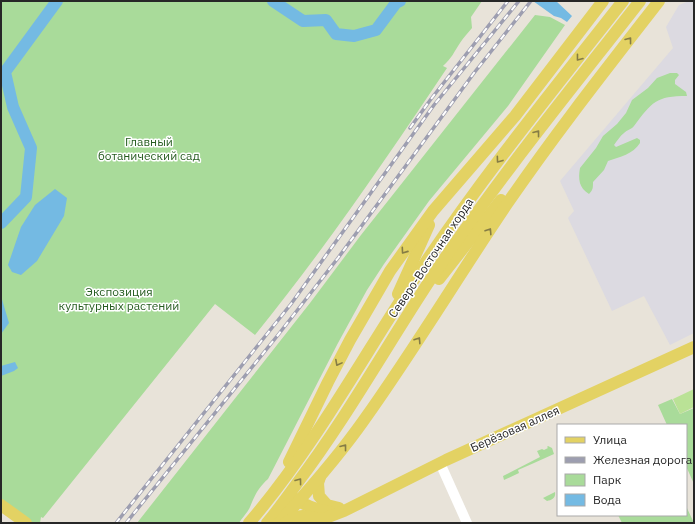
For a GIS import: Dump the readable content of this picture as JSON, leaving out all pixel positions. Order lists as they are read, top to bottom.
{
  "streets": {
    "main road": ["Северо-Восточная хорда", "Берёзовая аллея"]
  },
  "parks": ["Главный ботанический сад", "Экспозиция культурных растений"],
  "legend": [
    "Улица",
    "Железная дорога",
    "Парк",
    "Вода"
  ]
}
